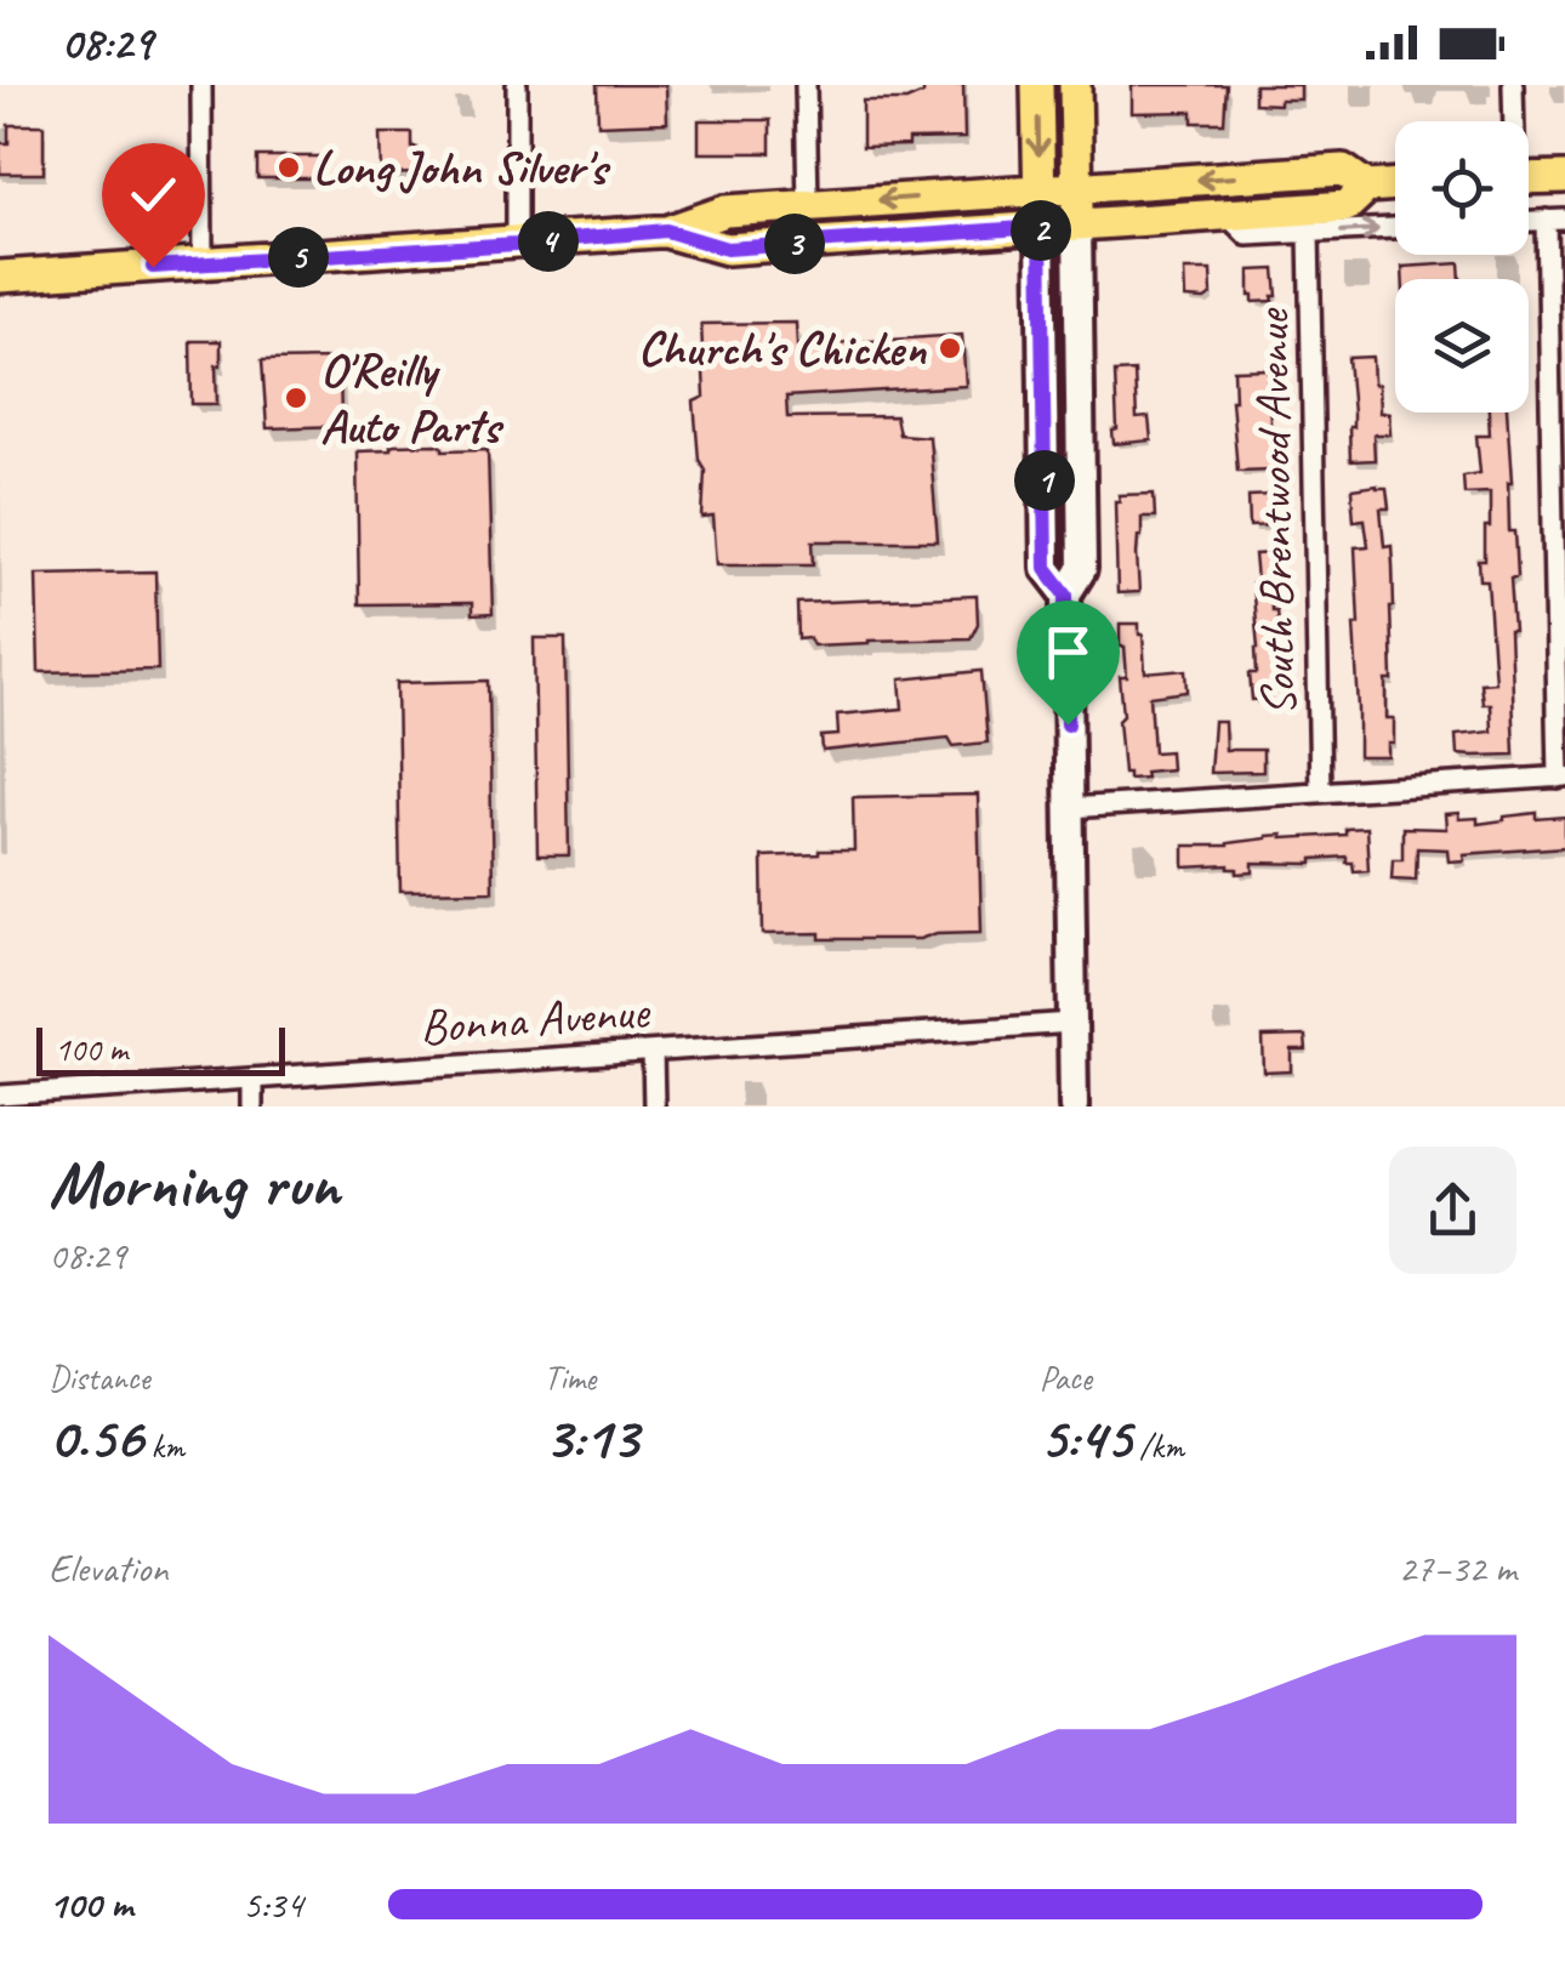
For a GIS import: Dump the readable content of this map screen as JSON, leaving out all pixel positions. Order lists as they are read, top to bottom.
{
  "streets": {
    "street": ["South Brentwood Avenue", "Bonna Avenue"]
  },
  "places": ["Long John Silver's", "Church's Chicken", "O'Reilly Auto Parts"],
  "scale_bar": "100 m",
  "page": {
    "status": "08:29",
    "pins": [
      "2",
      "4",
      "3",
      "5",
      "1"
    ],
    "scale": "100 m",
    "heading": ["Morning run", "08:29"],
    "stats": [
      ["Distance", "0.56 km"],
      ["Time", "3:13"],
      ["Pace", "5:45 /km"]
    ],
    "chart": ["Elevation", "27–32 m"],
    "list": [
      {
        "name": "100 m",
        "note": "5:34"
      }
    ]
  }
}
